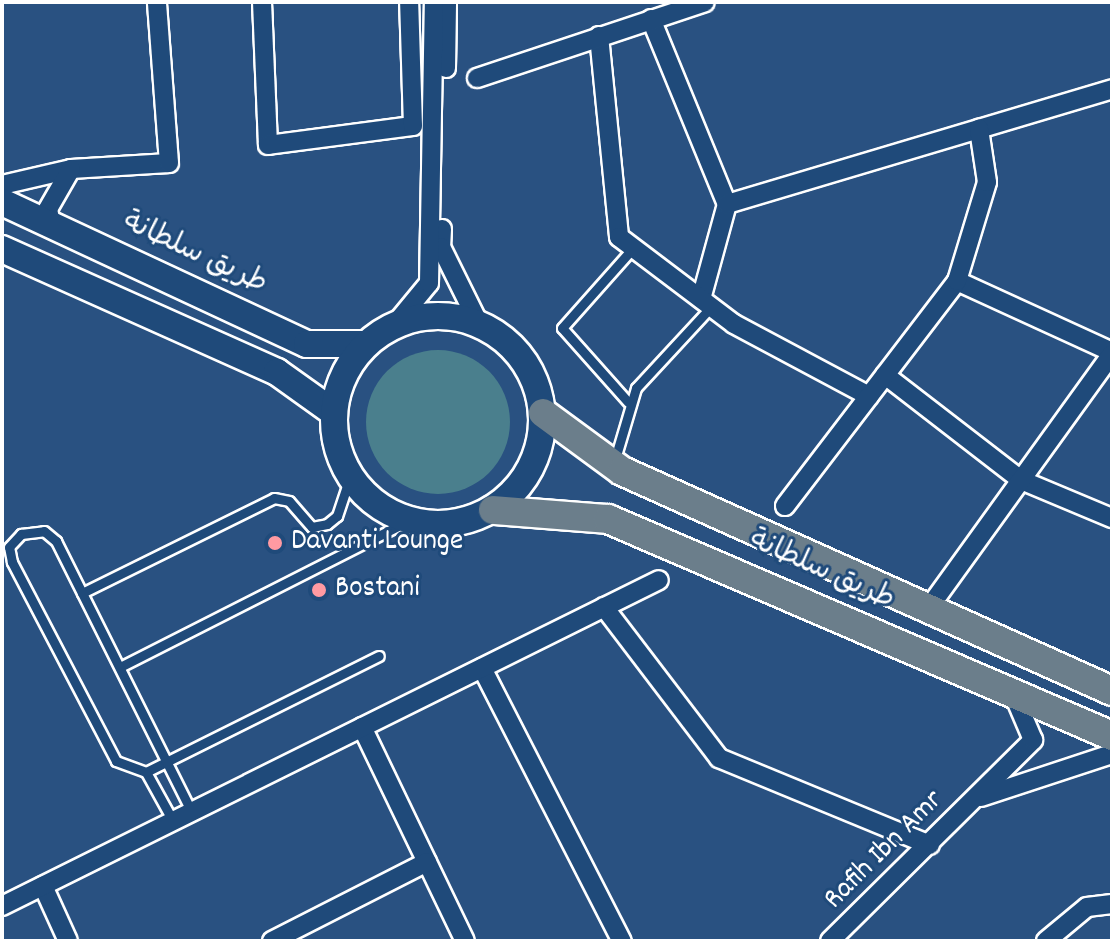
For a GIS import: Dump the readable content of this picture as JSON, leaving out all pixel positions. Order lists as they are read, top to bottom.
{
  "streets": {
    "main road": ["طريق سلطانة"],
    "street": ["Rafih Ibn Amr"]
  },
  "crossings": [
    ["طريق سلطانة", "Rafih Ibn Amr"]
  ],
  "places": ["Davanti Lounge", "Bostani"]
}
